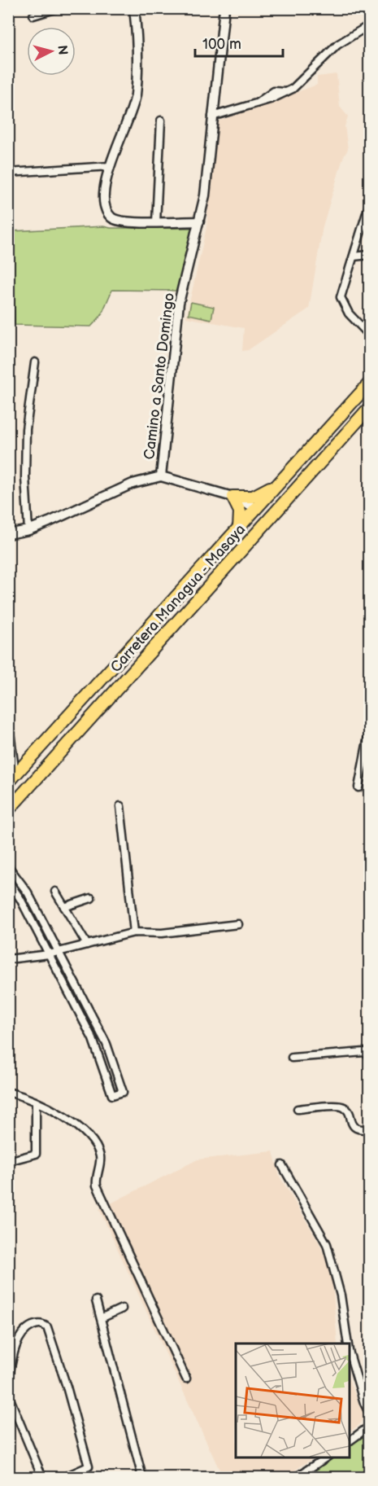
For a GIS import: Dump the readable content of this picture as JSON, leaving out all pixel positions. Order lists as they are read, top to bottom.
{
  "streets": {
    "highway": ["Carretera Managua - Masaya"],
    "street": ["Camino a Santo Domingo"]
  },
  "scale_bar": "100 m",
  "north": "right"
}
